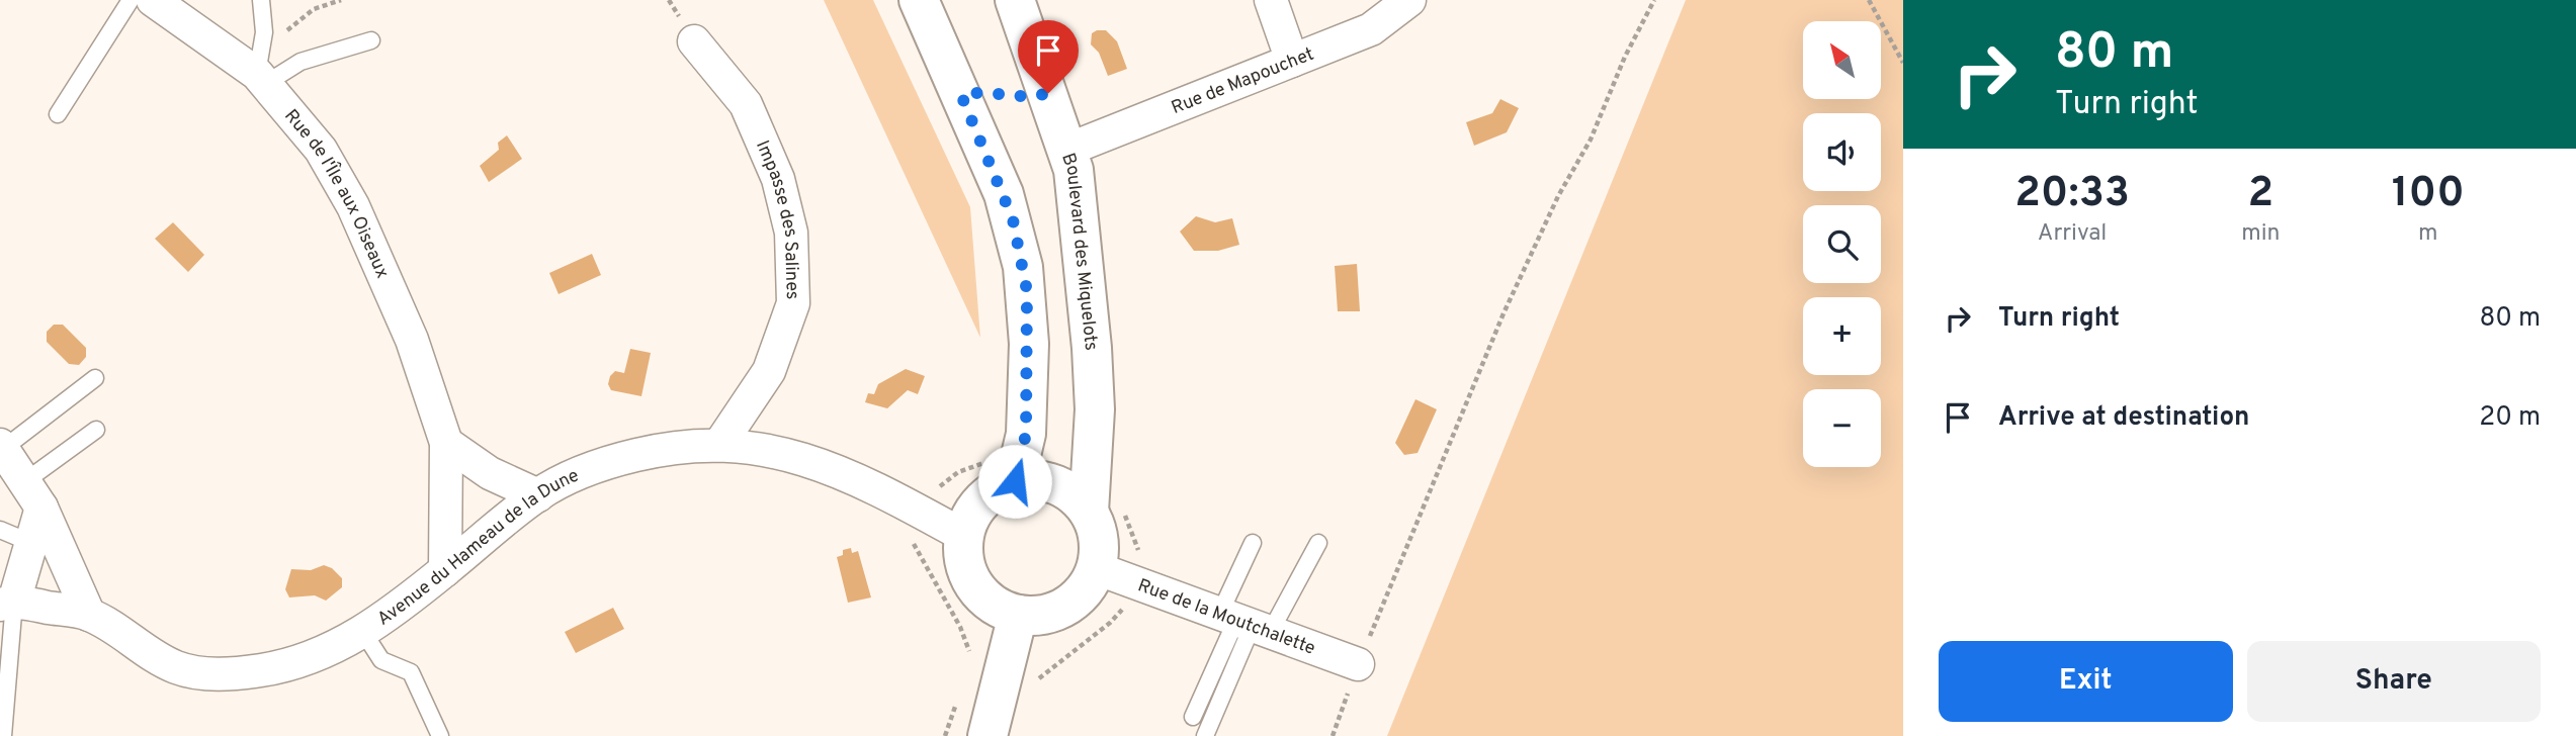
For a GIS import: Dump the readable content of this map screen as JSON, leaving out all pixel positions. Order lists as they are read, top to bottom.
{
  "streets": {
    "main road": ["Boulevard des Miquelots"],
    "street": [
      "Rue de Mapouchet",
      "Rue de l'Île aux Oiseaux",
      "Impasse des Salines",
      "Avenue du Hameau de la Dune",
      "Rue de la Moutchalette"
    ]
  },
  "crossings": [
    ["Rue de Mapouchet", "Boulevard des Miquelots"],
    ["Rue de l'Île aux Oiseaux", "Avenue du Hameau de la Dune"],
    ["Impasse des Salines", "Avenue du Hameau de la Dune"],
    ["Boulevard des Miquelots", "Avenue du Hameau de la Dune"],
    ["Boulevard des Miquelots", "Rue de la Moutchalette"],
    ["Avenue du Hameau de la Dune", "Rue de la Moutchalette"]
  ],
  "north": "top left",
  "page": {
    "turn": ["80 m", "Turn right"],
    "map_buttons": ["+", "−"],
    "eta": [
      "20:33",
      "Arrival",
      "2",
      "min",
      "100",
      "m"
    ],
    "list": [
      {
        "name": "Turn right",
        "value": "80 m"
      },
      {
        "name": "Arrive at destination",
        "value": "20 m"
      }
    ],
    "buttons": ["Exit", "Share"]
  }
}
